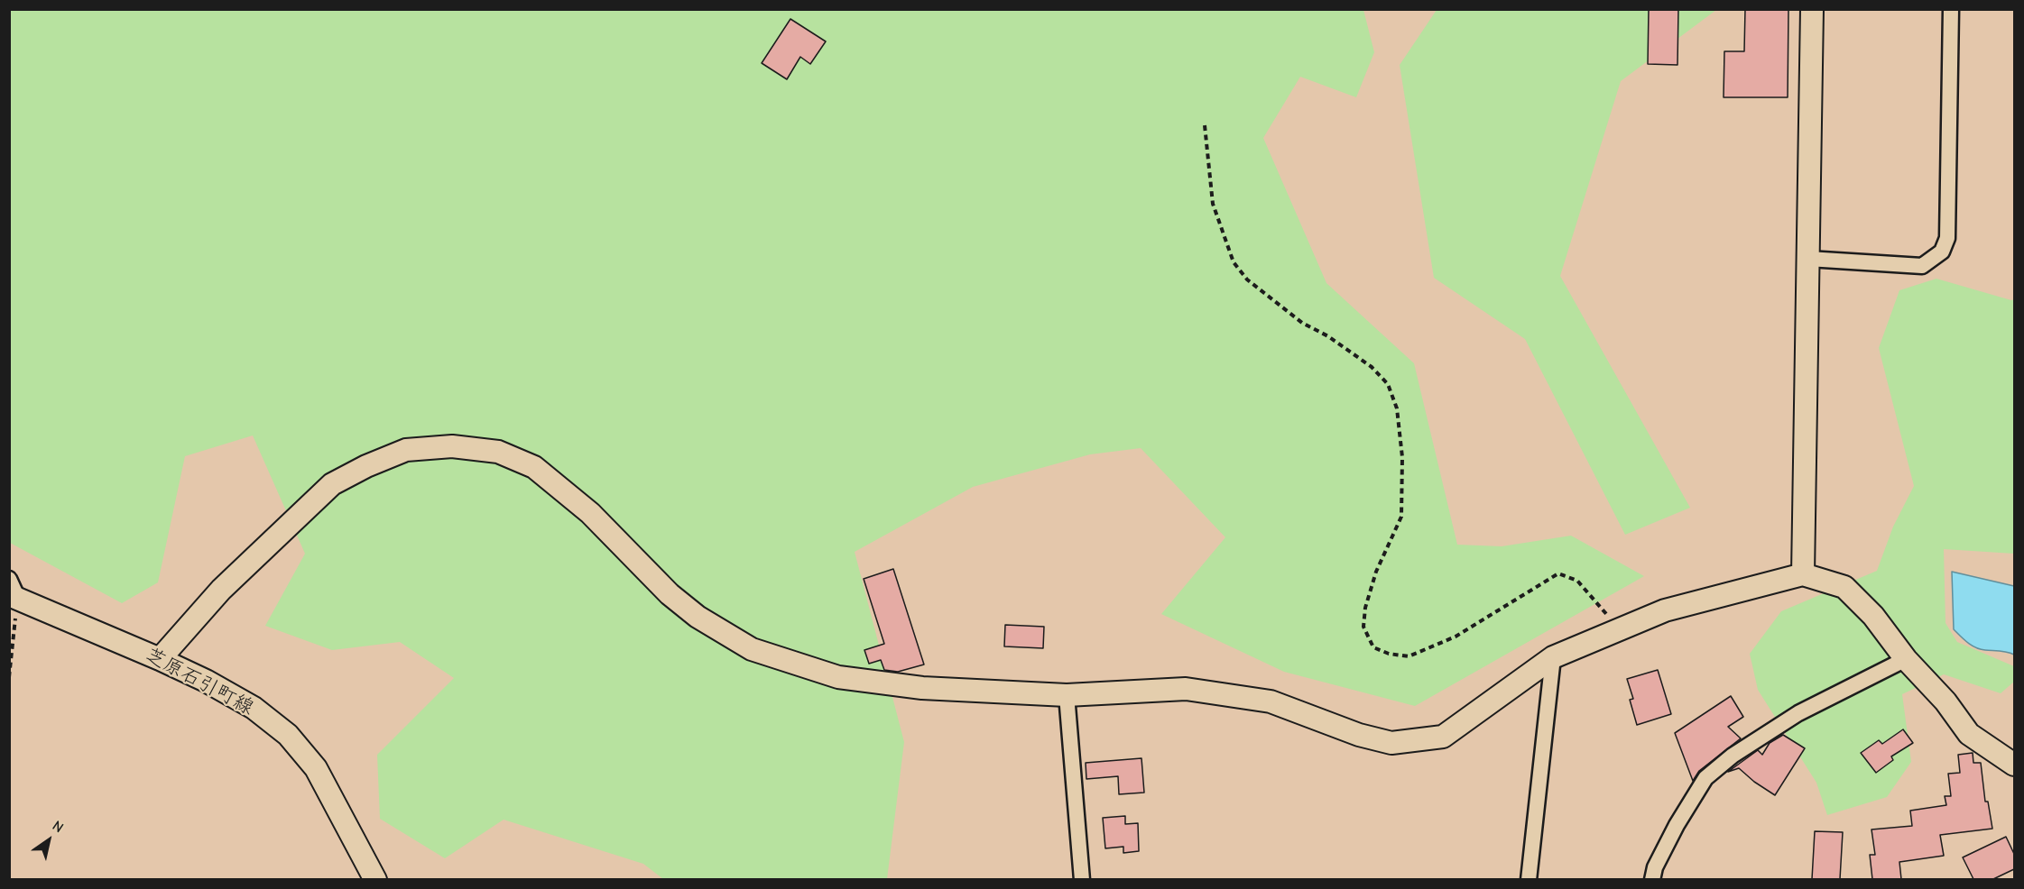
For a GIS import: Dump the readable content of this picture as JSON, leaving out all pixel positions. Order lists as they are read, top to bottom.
{
  "streets": {
    "street": ["芝原石引町線"]
  },
  "north": "top right"
}
